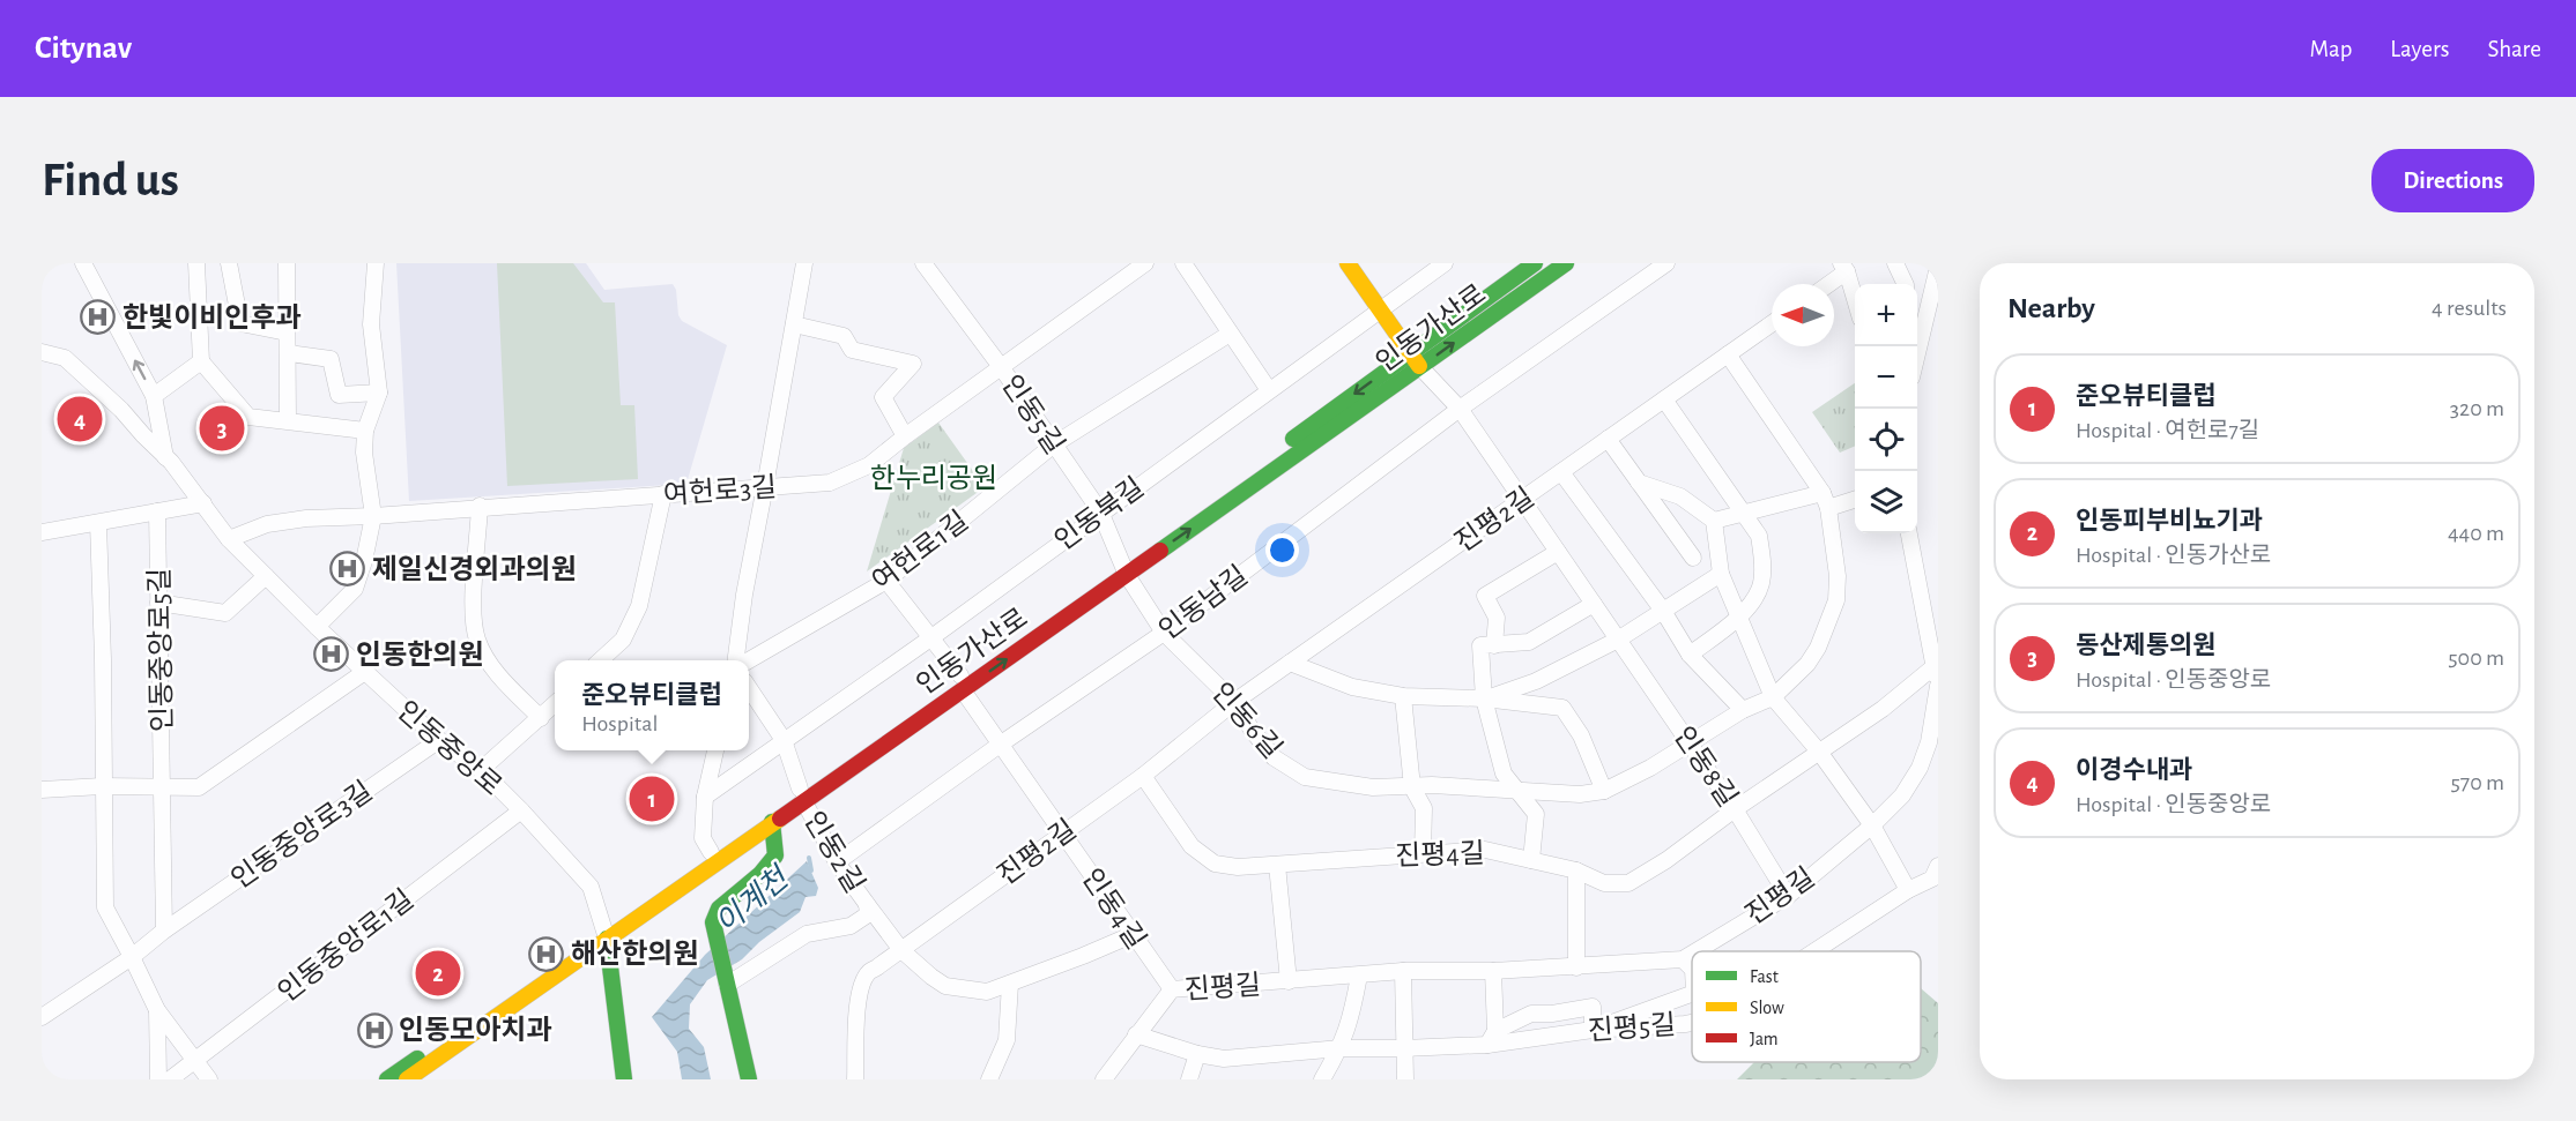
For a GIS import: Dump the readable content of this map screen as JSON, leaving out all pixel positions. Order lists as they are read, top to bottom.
{
  "streets": {
    "main road": ["인동가산로"],
    "street": [
      "인동5길",
      "여헌로3길",
      "인동북길",
      "진평2길",
      "여헌로1길",
      "인동남길",
      "인동중앙로5길",
      "인동6길",
      "인동중앙로",
      "인동8길",
      "인동중앙로3길",
      "인동2길",
      "진평4길",
      "진평길",
      "인동4길",
      "인동중앙로1길",
      "진평5길"
    ]
  },
  "crossings": [
    ["인동가산로", "인동5길"],
    ["인동가산로", "인동6길"],
    ["인동가산로", "인동중앙로"],
    ["인동가산로", "인동8길"],
    ["인동가산로", "인동2길"],
    ["인동가산로", "인동4길"],
    ["인동5길", "여헌로3길"],
    ["인동5길", "인동북길"],
    ["인동5길", "여헌로1길"],
    ["인동5길", "인동6길"],
    ["여헌로3길", "인동중앙로"],
    ["인동북길", "인동2길"],
    ["인동북길", "인동4길"],
    ["진평2길", "인동6길"],
    ["진평2길", "인동8길"],
    ["진평2길", "인동2길"],
    ["진평2길", "진평4길"],
    ["진평2길", "인동4길"],
    ["인동남길", "인동6길"],
    ["인동남길", "인동8길"],
    ["인동남길", "인동2길"],
    ["인동남길", "인동4길"],
    ["인동6길", "인동8길"],
    ["인동중앙로", "인동중앙로3길"],
    ["인동중앙로", "인동중앙로1길"],
    ["인동8길", "진평4길"],
    ["인동8길", "진평길"],
    ["인동2길", "인동4길"],
    ["진평4길", "진평길"],
    ["진평길", "인동4길"]
  ],
  "water": ["이계천"],
  "parks": ["한누리공원"],
  "places": {
    "hospital": [
      "한빛이비인후과",
      "제일신경외과의원",
      "인동한의원",
      "해산한의원",
      "인동모아치과"
    ]
  },
  "legend": ["Fast", "Slow", "Jam"],
  "north": "left",
  "page": {
    "header": "Citynav",
    "nav": ["Map", "Layers", "Share"],
    "buttons": "Directions",
    "title": "Find us",
    "heading": ["Nearby", "4 results"],
    "map_buttons": ["+", "−"],
    "list": [
      {
        "mark": "1",
        "name": "준오뷰티클럽",
        "note": "Hospital · 여헌로7길",
        "value": "320 m"
      },
      {
        "mark": "2",
        "name": "인동피부비뇨기과",
        "note": "Hospital · 인동가산로",
        "value": "440 m"
      },
      {
        "mark": "3",
        "name": "동산제통의원",
        "note": "Hospital · 인동중앙로",
        "value": "500 m"
      },
      {
        "mark": "4",
        "name": "이경수내과",
        "note": "Hospital · 인동중앙로",
        "value": "570 m"
      }
    ],
    "pins": [
      "4",
      "3",
      "1",
      "2"
    ],
    "popup": ["준오뷰티클럽", "Hospital"]
  }
}
